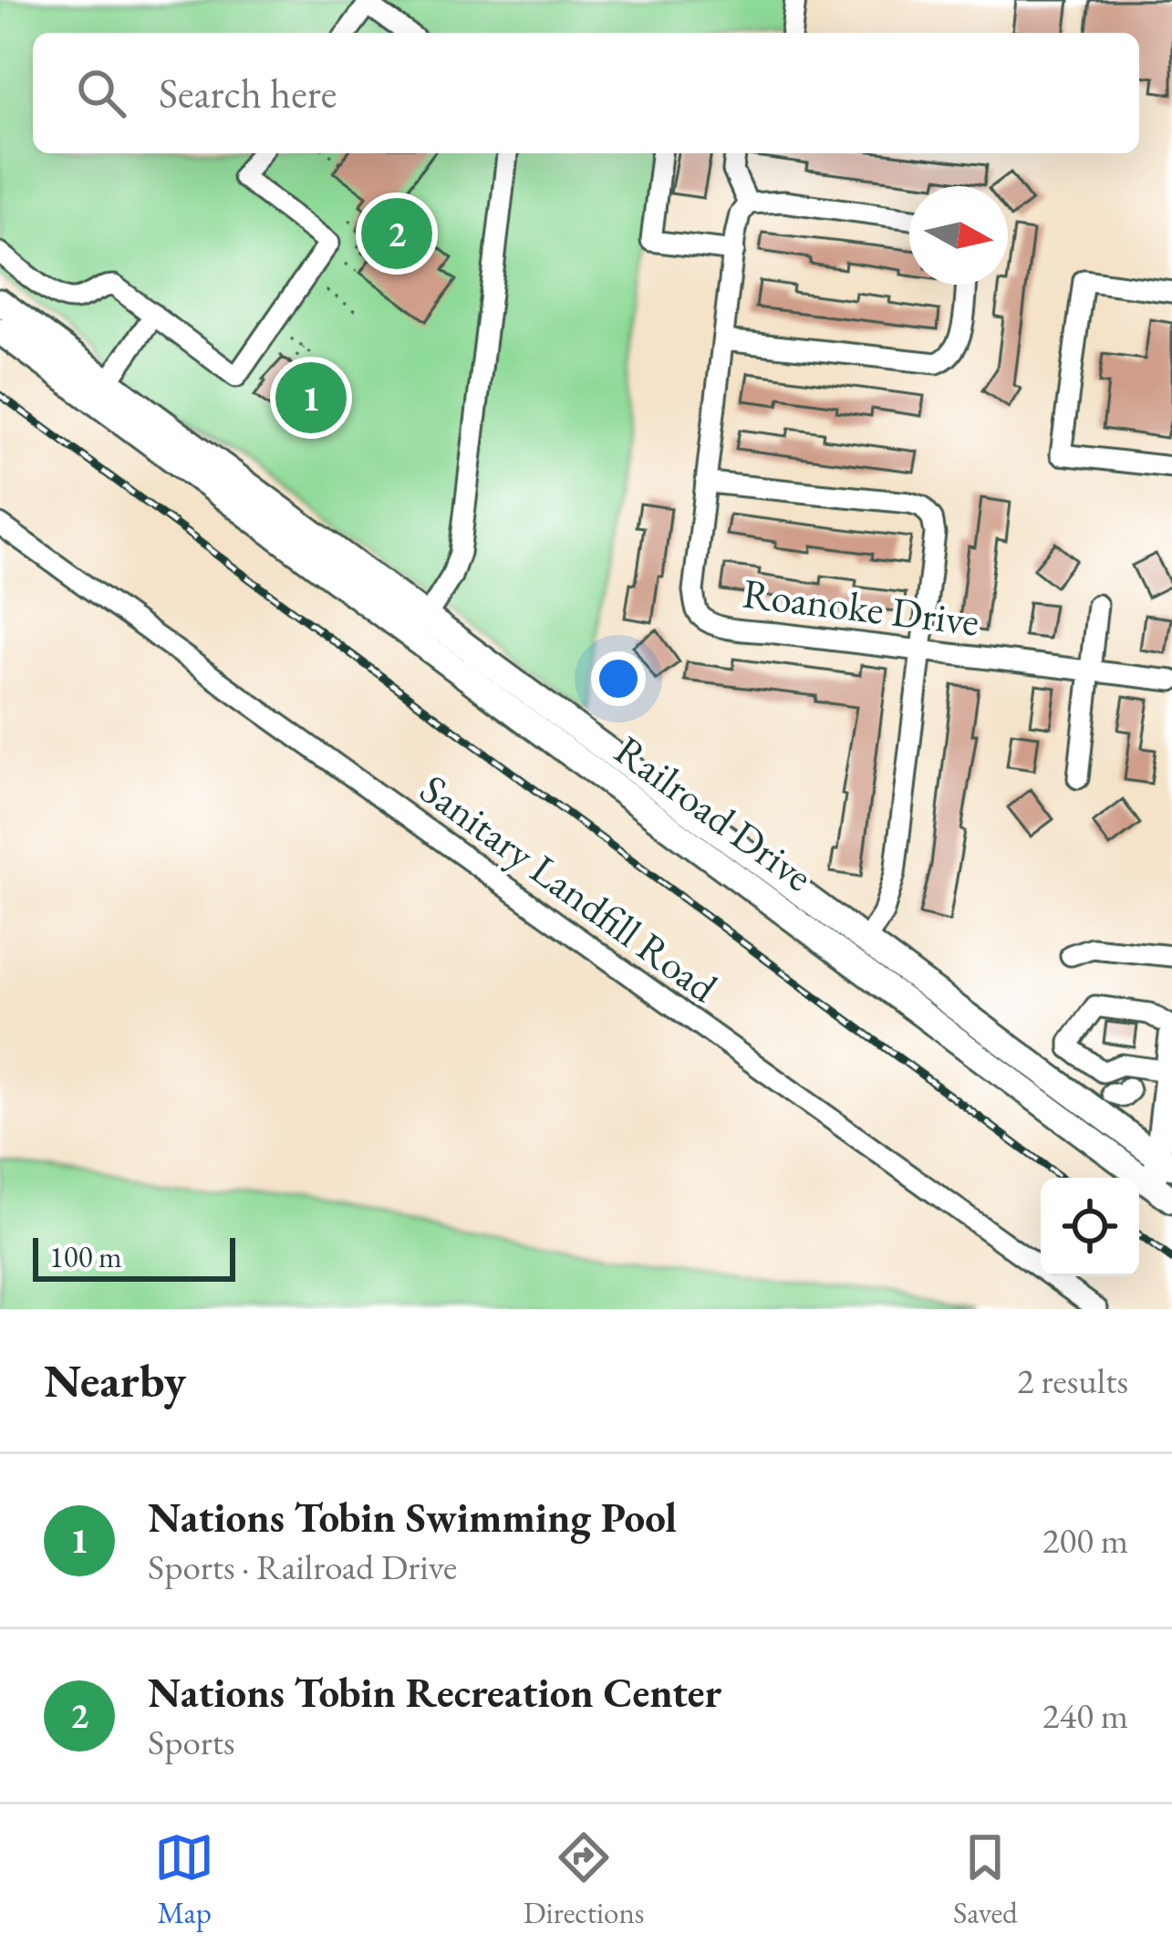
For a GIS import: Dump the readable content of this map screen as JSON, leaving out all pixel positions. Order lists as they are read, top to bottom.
{
  "streets": {
    "main road": ["Railroad Drive"],
    "street": ["Roanoke Drive", "Sanitary Landfill Road"]
  },
  "scale_bar": "100 m",
  "north": "right",
  "page": {
    "search": "Search here",
    "pins": ["2", "1"],
    "scale": "100 m",
    "heading": ["Nearby", "2 results"],
    "list": [
      {
        "mark": "1",
        "name": "Nations Tobin Swimming Pool",
        "note": "Sports · Railroad Drive",
        "value": "200 m"
      },
      {
        "mark": "2",
        "name": "Nations Tobin Recreation Center",
        "note": "Sports",
        "value": "240 m"
      }
    ],
    "nav": ["Map", "Directions", "Saved"]
  }
}
